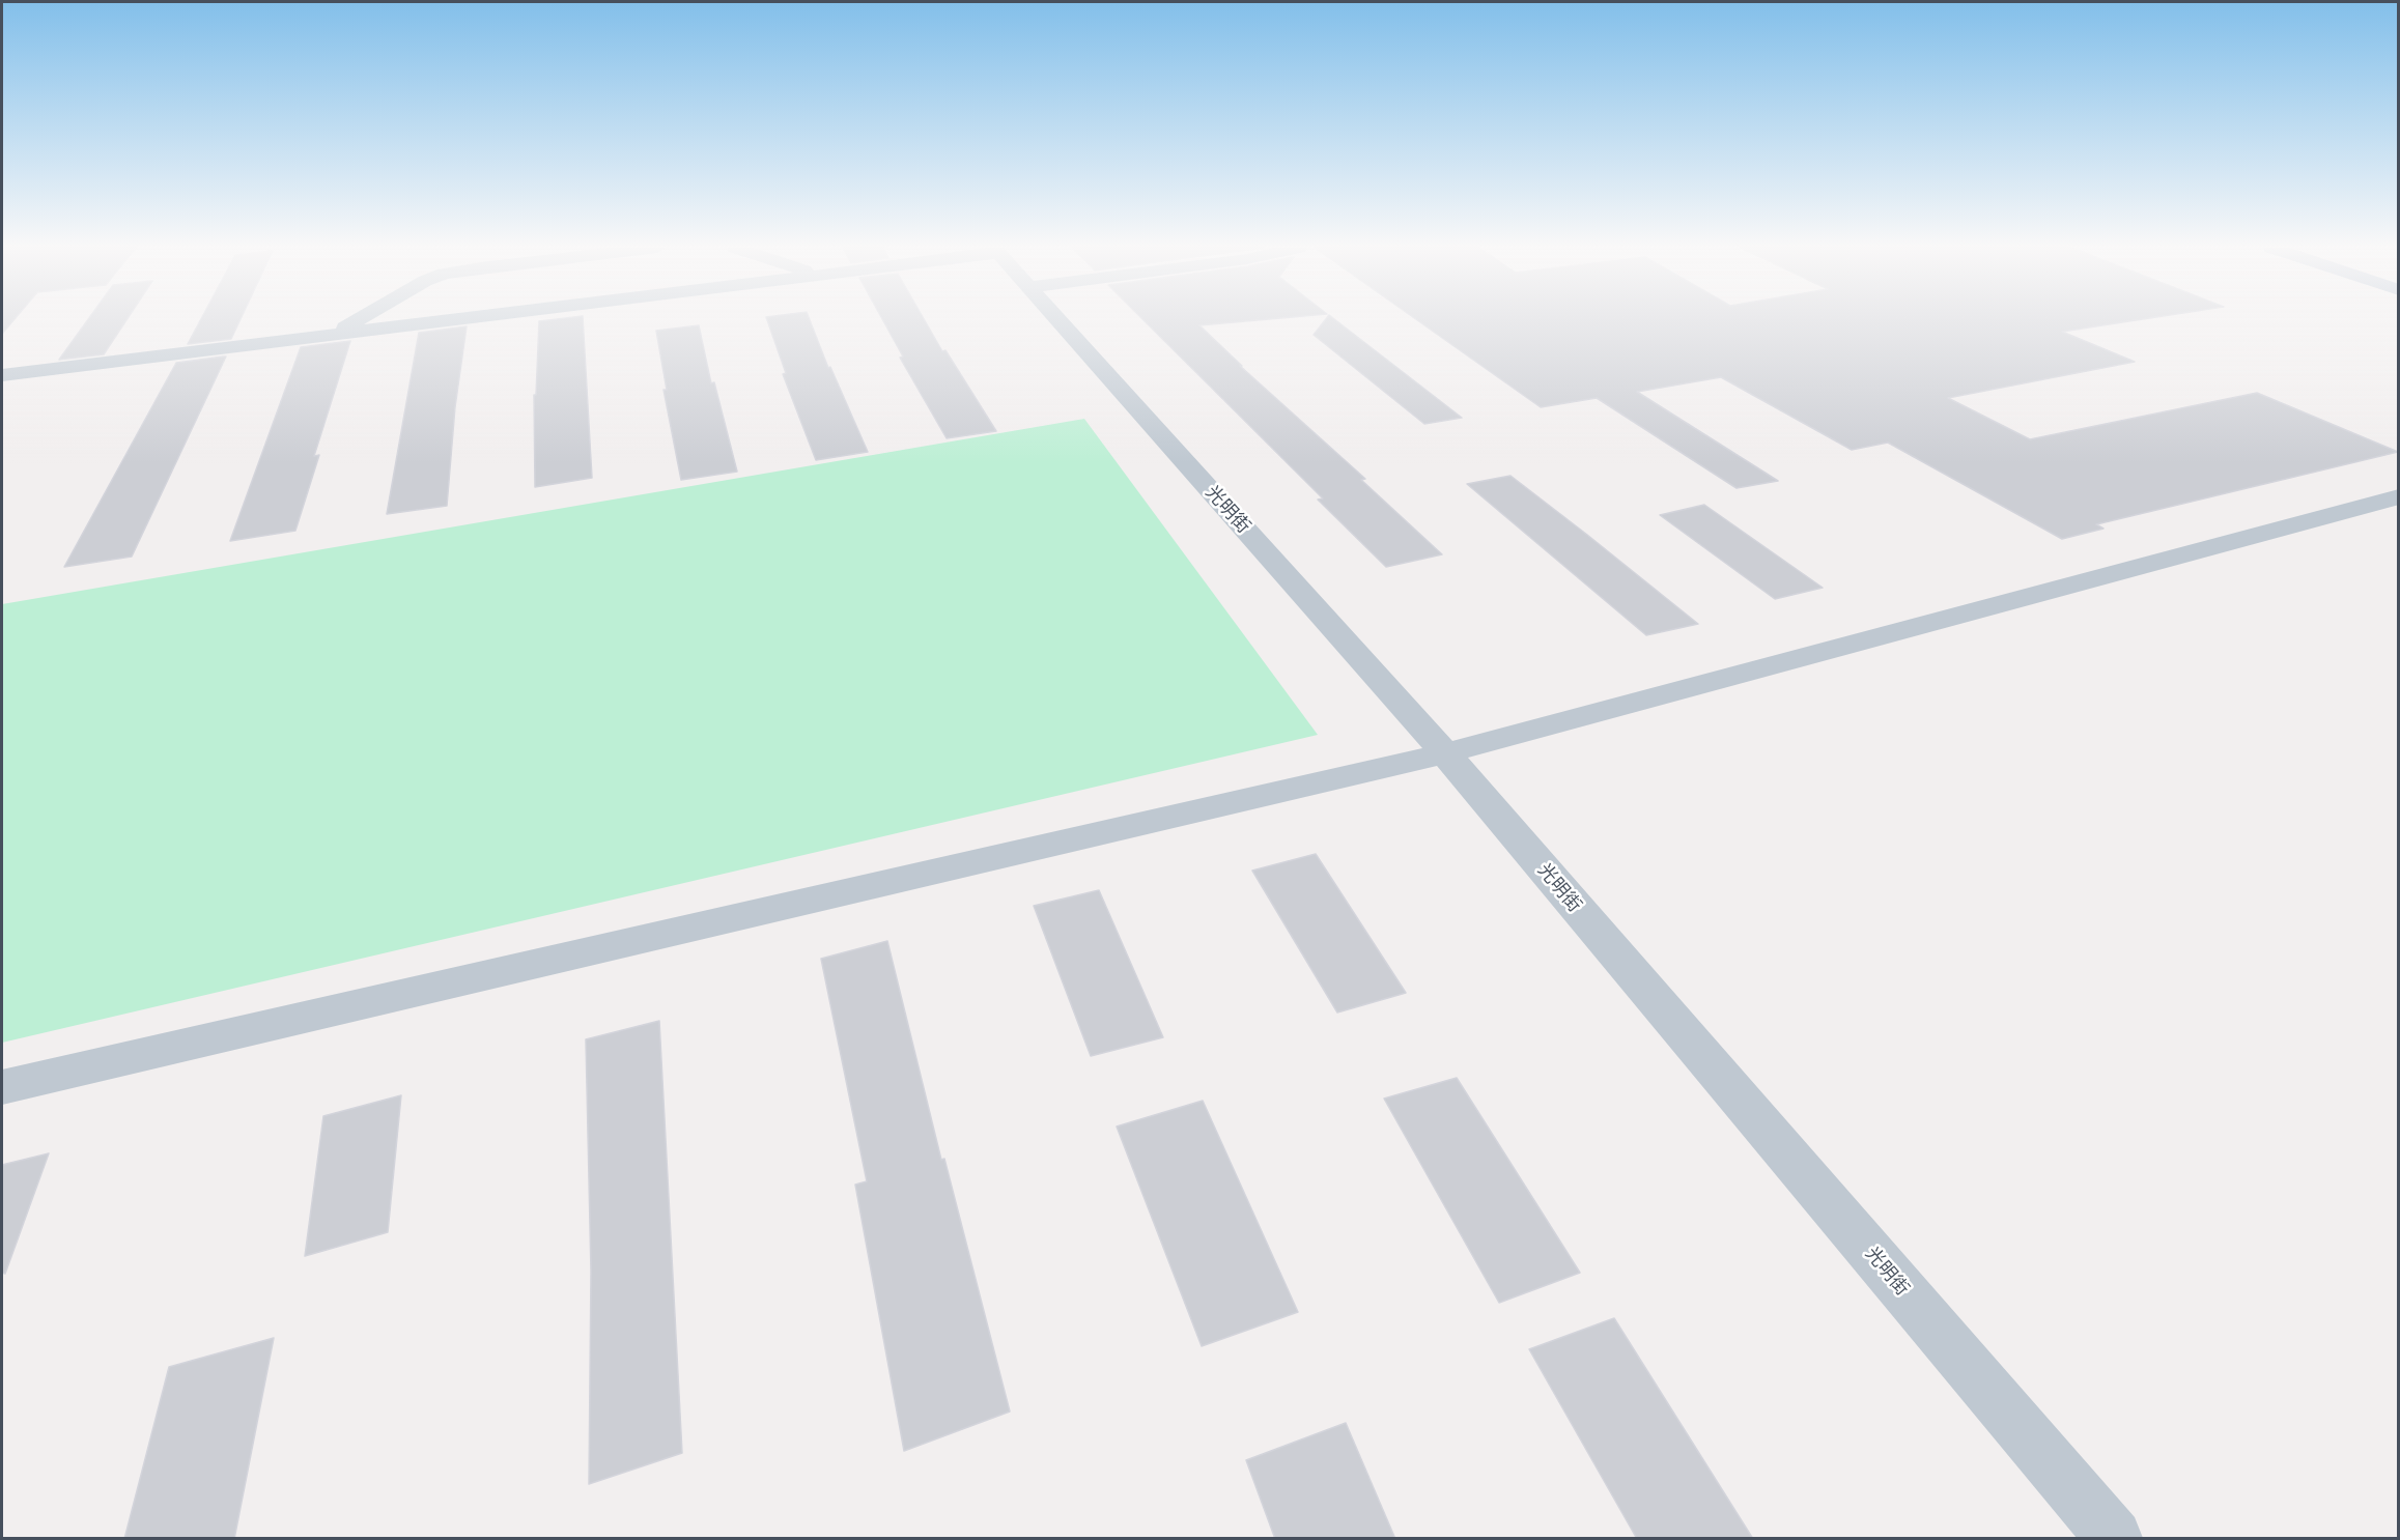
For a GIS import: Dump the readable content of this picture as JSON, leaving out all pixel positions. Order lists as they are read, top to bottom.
{
  "streets": {
    "street": ["光明街"]
  }
}
